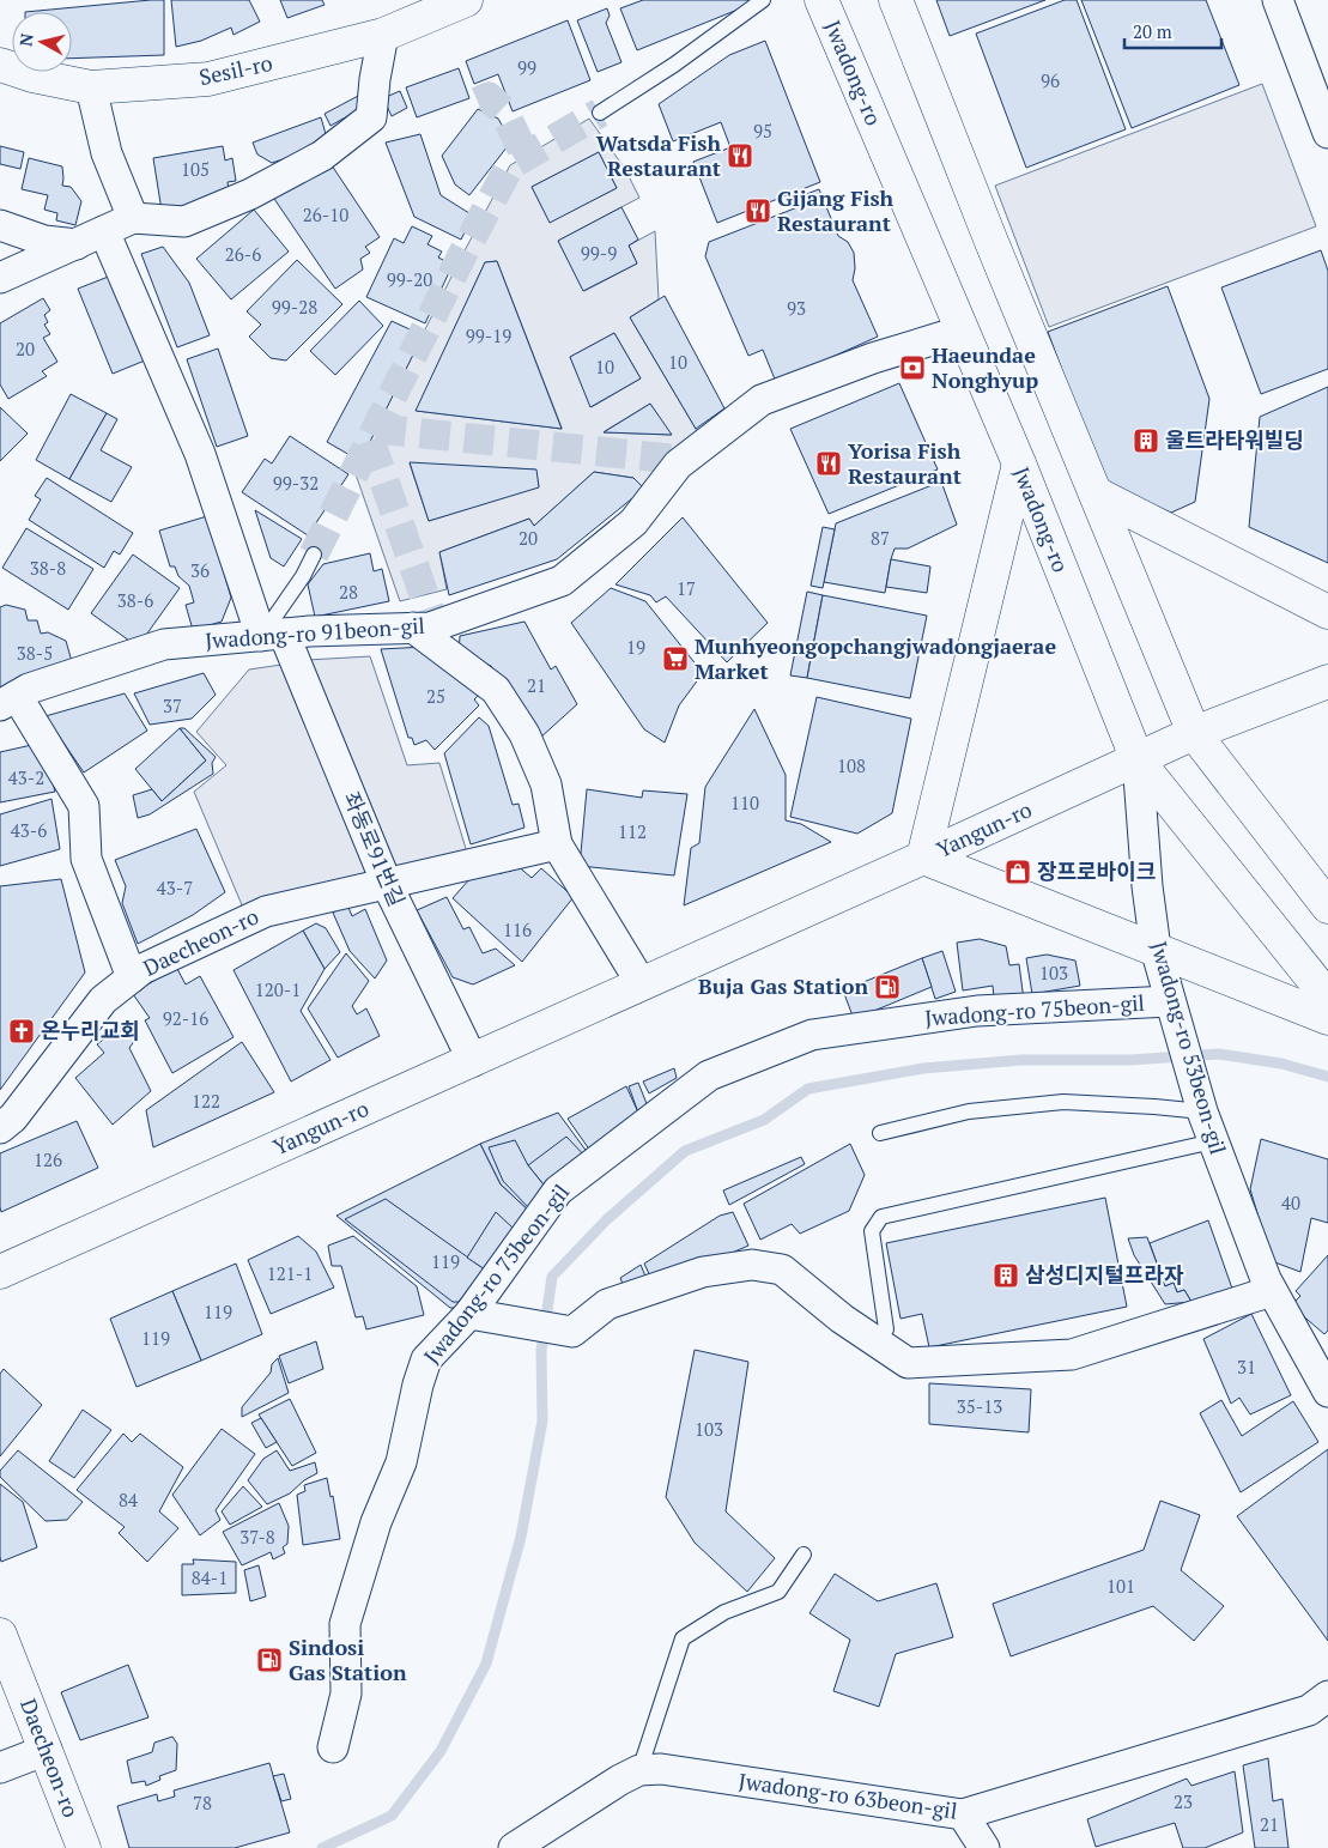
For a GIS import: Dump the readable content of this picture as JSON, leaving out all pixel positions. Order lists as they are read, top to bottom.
{
  "streets": {
    "main road": [
      "Sesil-ro",
      "Jwadong-ro",
      "Yangun-ro",
      "Daecheon-ro"
    ],
    "street": [
      "Jwadong-ro 91beon-gil",
      "좌동로91번길",
      "Jwadong-ro 75beon-gil",
      "Jwadong-ro 53beon-gil",
      "Jwadong-ro 63beon-gil"
    ]
  },
  "crossings": [
    ["Jwadong-ro", "Jwadong-ro 91beon-gil"],
    ["Jwadong-ro", "Yangun-ro"],
    ["Jwadong-ro", "Jwadong-ro 53beon-gil"],
    ["Jwadong-ro 91beon-gil", "좌동로91번길"],
    ["Jwadong-ro 91beon-gil", "Daecheon-ro"],
    ["Yangun-ro", "좌동로91번길"],
    ["Yangun-ro", "Jwadong-ro 53beon-gil"],
    ["좌동로91번길", "Daecheon-ro"],
    ["Jwadong-ro 75beon-gil", "Jwadong-ro 53beon-gil"]
  ],
  "places": {
    "restaurant": ["Watsda Fish Restaurant", "Gijang Fish Restaurant", "Yorisa Fish Restaurant"],
    "bank": ["Haeundae Nonghyup"],
    "building": ["울트라타워빌딩", "삼성디지털프라자"],
    "supermarket": ["Munhyeongopchangjwadongjaerae Market"],
    "shop": ["장프로바이크"],
    "fuel station": ["Buja Gas Station", "Sindosi Gas Station"],
    "church": ["온누리교회"]
  },
  "house_numbers": [
    "99",
    "96",
    "95",
    "105",
    "26-10",
    "99-9",
    "26-6",
    "99-20",
    "99-28",
    "93",
    "99-19",
    "20",
    "10",
    "10",
    "99-32",
    "20",
    "87",
    "38-8",
    "36",
    "17",
    "28",
    "38-6",
    "19",
    "38-5",
    "21",
    "25",
    "37",
    "108",
    "43-2",
    "110",
    "43-6",
    "112",
    "43-7",
    "116",
    "103",
    "120-1",
    "92-16",
    "122",
    "126",
    "40",
    "119",
    "121-1",
    "119",
    "119",
    "31",
    "35-13",
    "103",
    "84",
    "37-8",
    "84-1",
    "101",
    "23",
    "78",
    "21"
  ],
  "scale_bar": "20 m",
  "north": "left"
}
